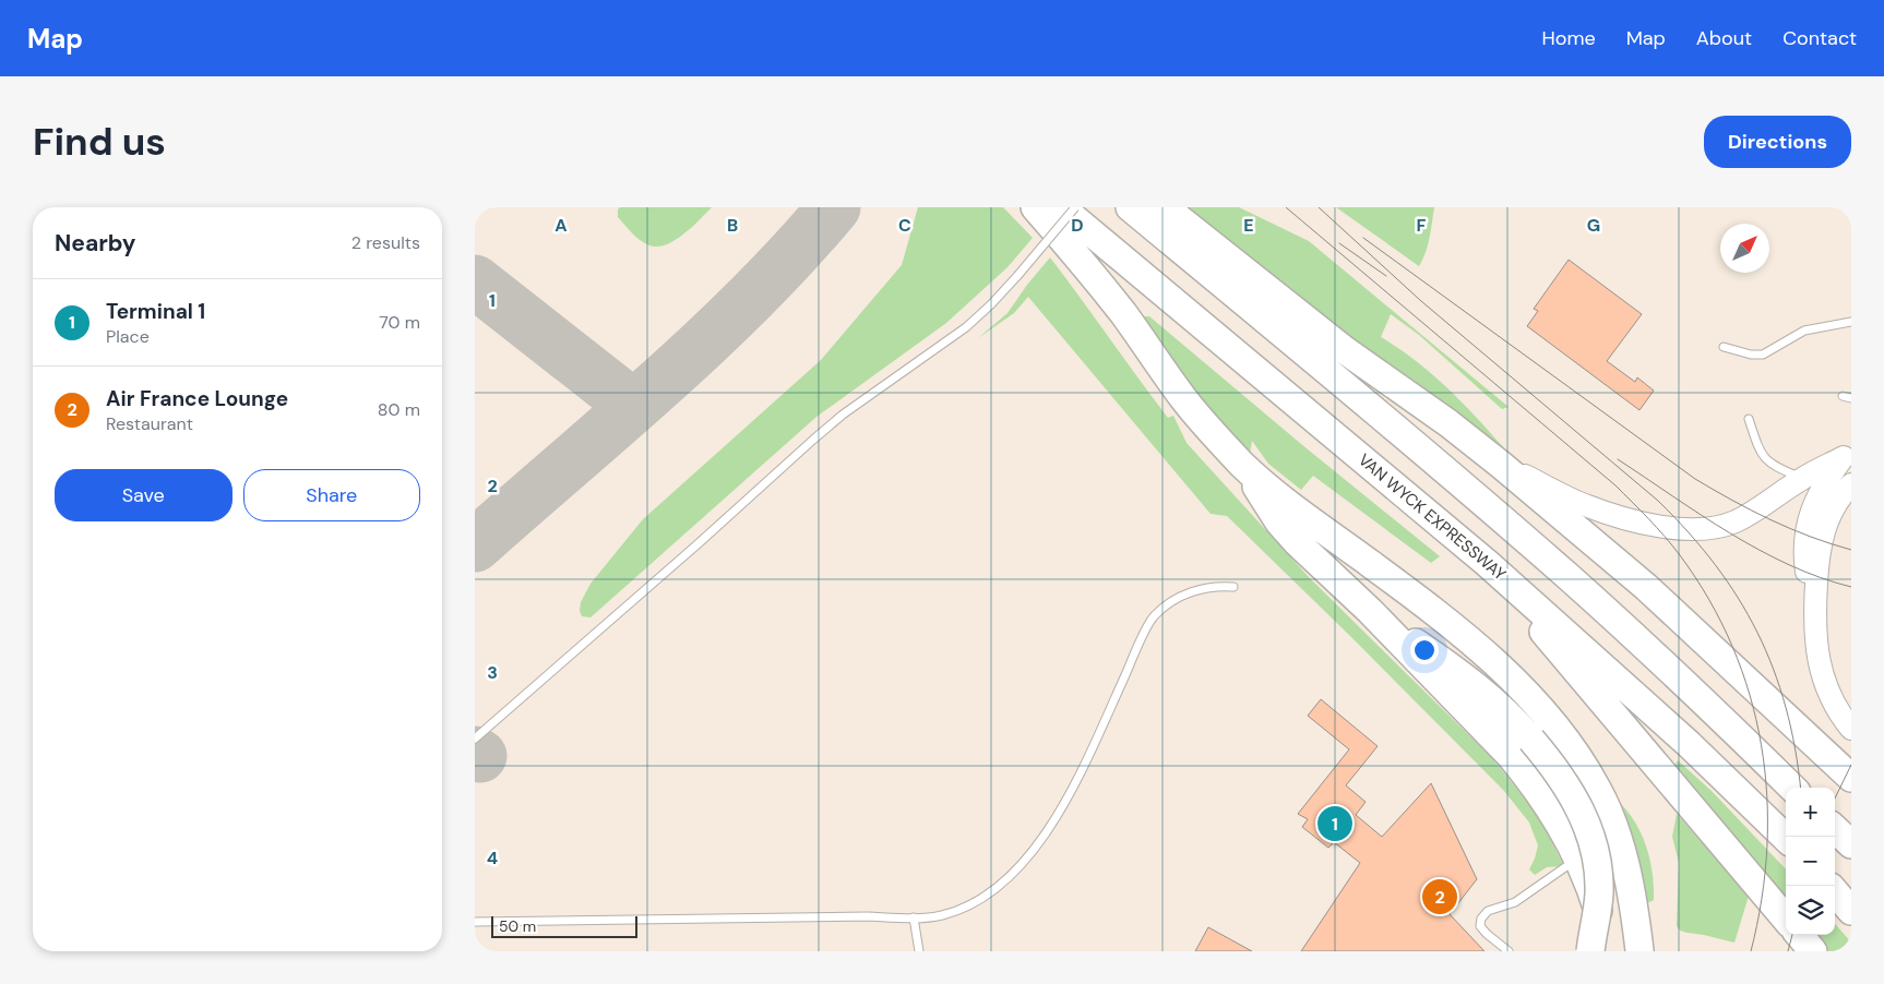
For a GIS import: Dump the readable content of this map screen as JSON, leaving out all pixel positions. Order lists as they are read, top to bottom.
{
  "streets": {
    "highway": ["VAN WYCK EXPRESSWAY"]
  },
  "scale_bar": "50 m",
  "north": "top right",
  "page": {
    "header": "Map",
    "nav": [
      "Home",
      "Map",
      "About",
      "Contact"
    ],
    "buttons": [
      "Directions",
      ["Save", "Share"]
    ],
    "title": "Find us",
    "heading": ["Nearby", "2 results"],
    "list": [
      {
        "mark": "1",
        "name": "Terminal 1",
        "note": "Place",
        "value": "70 m"
      },
      {
        "mark": "2",
        "name": "Air France Lounge",
        "note": "Restaurant",
        "value": "80 m"
      }
    ],
    "map_buttons": ["+", "−"],
    "pins": ["1", "2"],
    "scale": "50 m"
  },
  "grid": {
    "columns": [
      "A",
      "B",
      "C",
      "D",
      "E",
      "F",
      "G"
    ],
    "rows": [
      "1",
      "2",
      "3",
      "4"
    ]
  }
}
